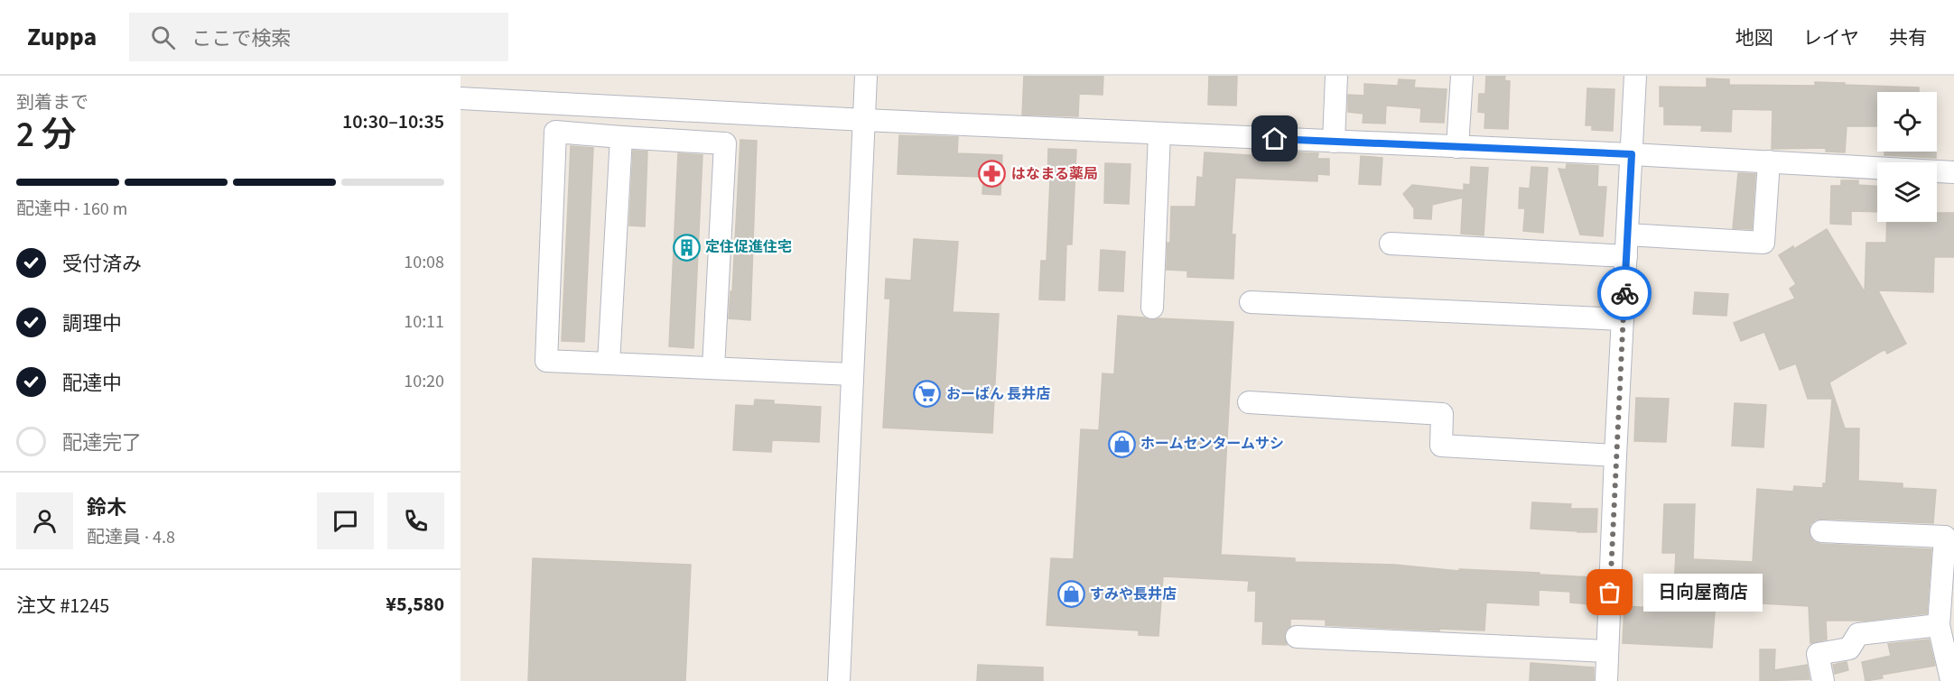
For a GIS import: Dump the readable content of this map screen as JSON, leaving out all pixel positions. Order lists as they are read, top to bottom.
{
  "places": {
    "pharmacy": ["はなまる薬局"],
    "building": ["定住促進住宅"],
    "supermarket": ["おーばん 長井店"],
    "shop": ["ホームセンタームサシ", "すみや長井店"],
    "other": ["日向屋商店"]
  },
  "page": {
    "header": "Zuppa",
    "search": "ここで検索",
    "nav": ["地図", "レイヤ", "共有"],
    "heading": ["2 分", "到着まで", "10:30–10:35"],
    "panel": [
      "鈴木",
      "配達員 · 4.8",
      "注文 #1245",
      "¥5,580"
    ],
    "bar": "配達中 · 160 m",
    "list": [
      ["受付済み", "10:08"],
      ["調理中", "10:11"],
      ["配達中", "10:20"],
      "配達完了"
    ],
    "bubble": "日向屋商店"
  }
}
